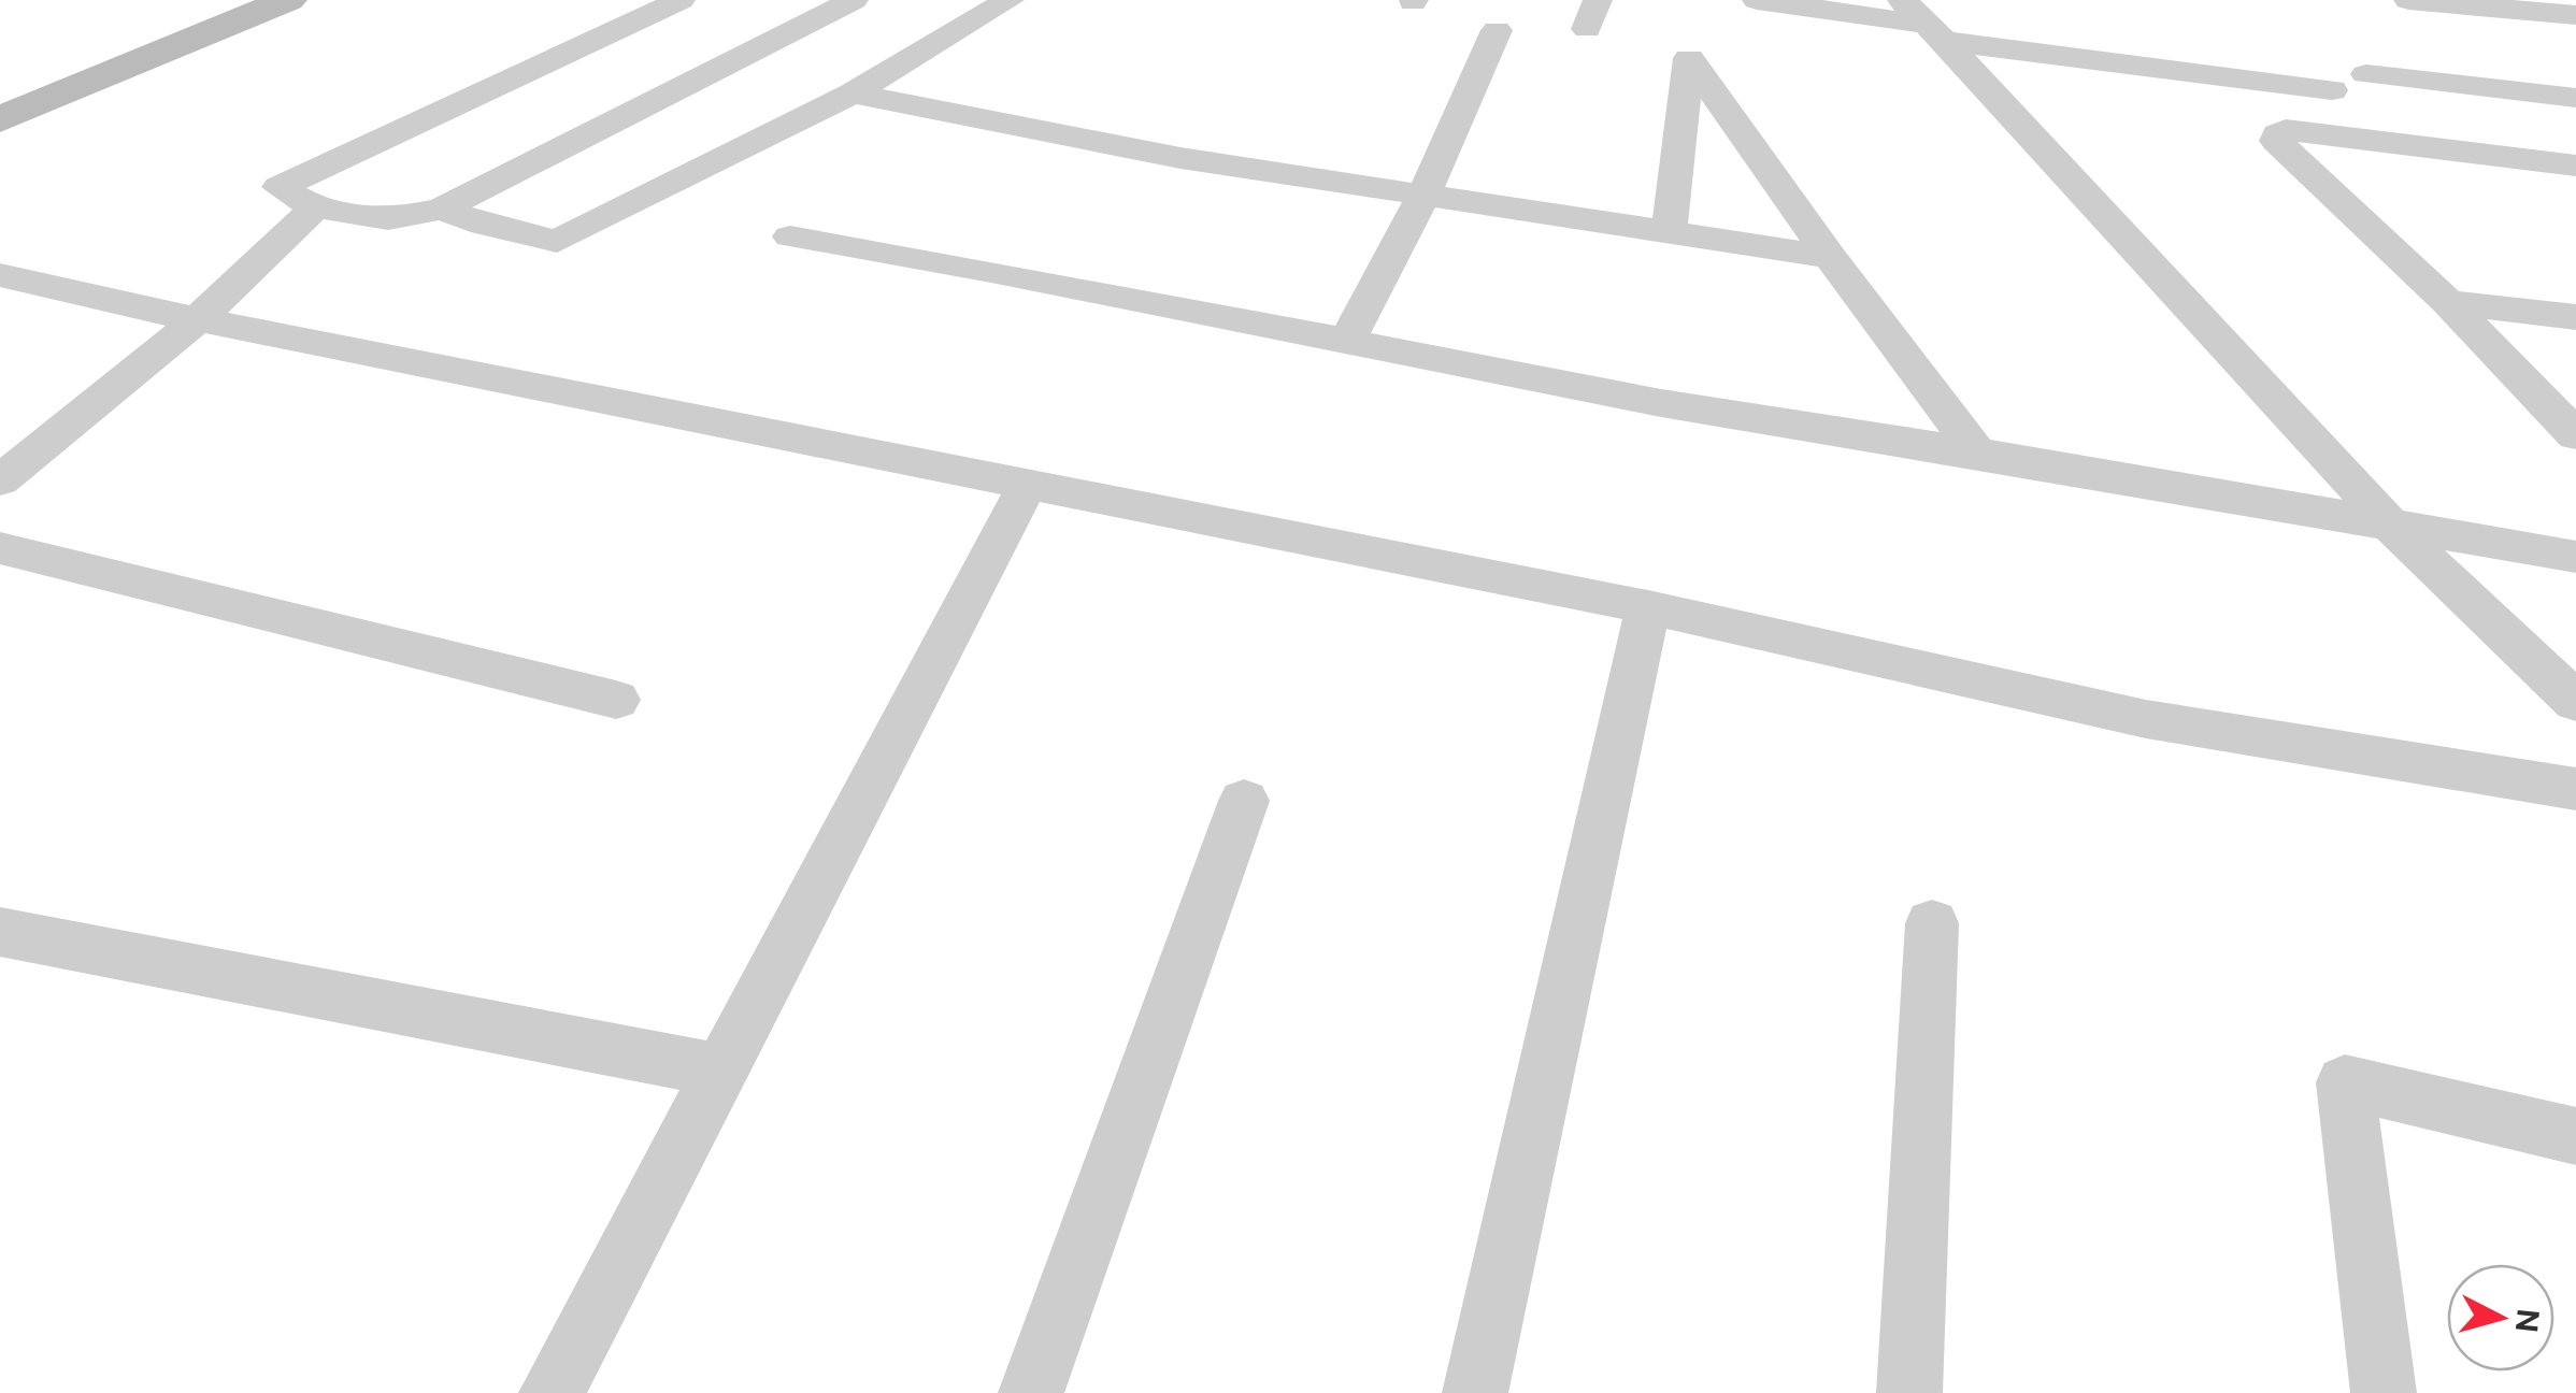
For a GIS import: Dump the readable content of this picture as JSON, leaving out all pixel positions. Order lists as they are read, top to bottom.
{
  "north": "right"
}
